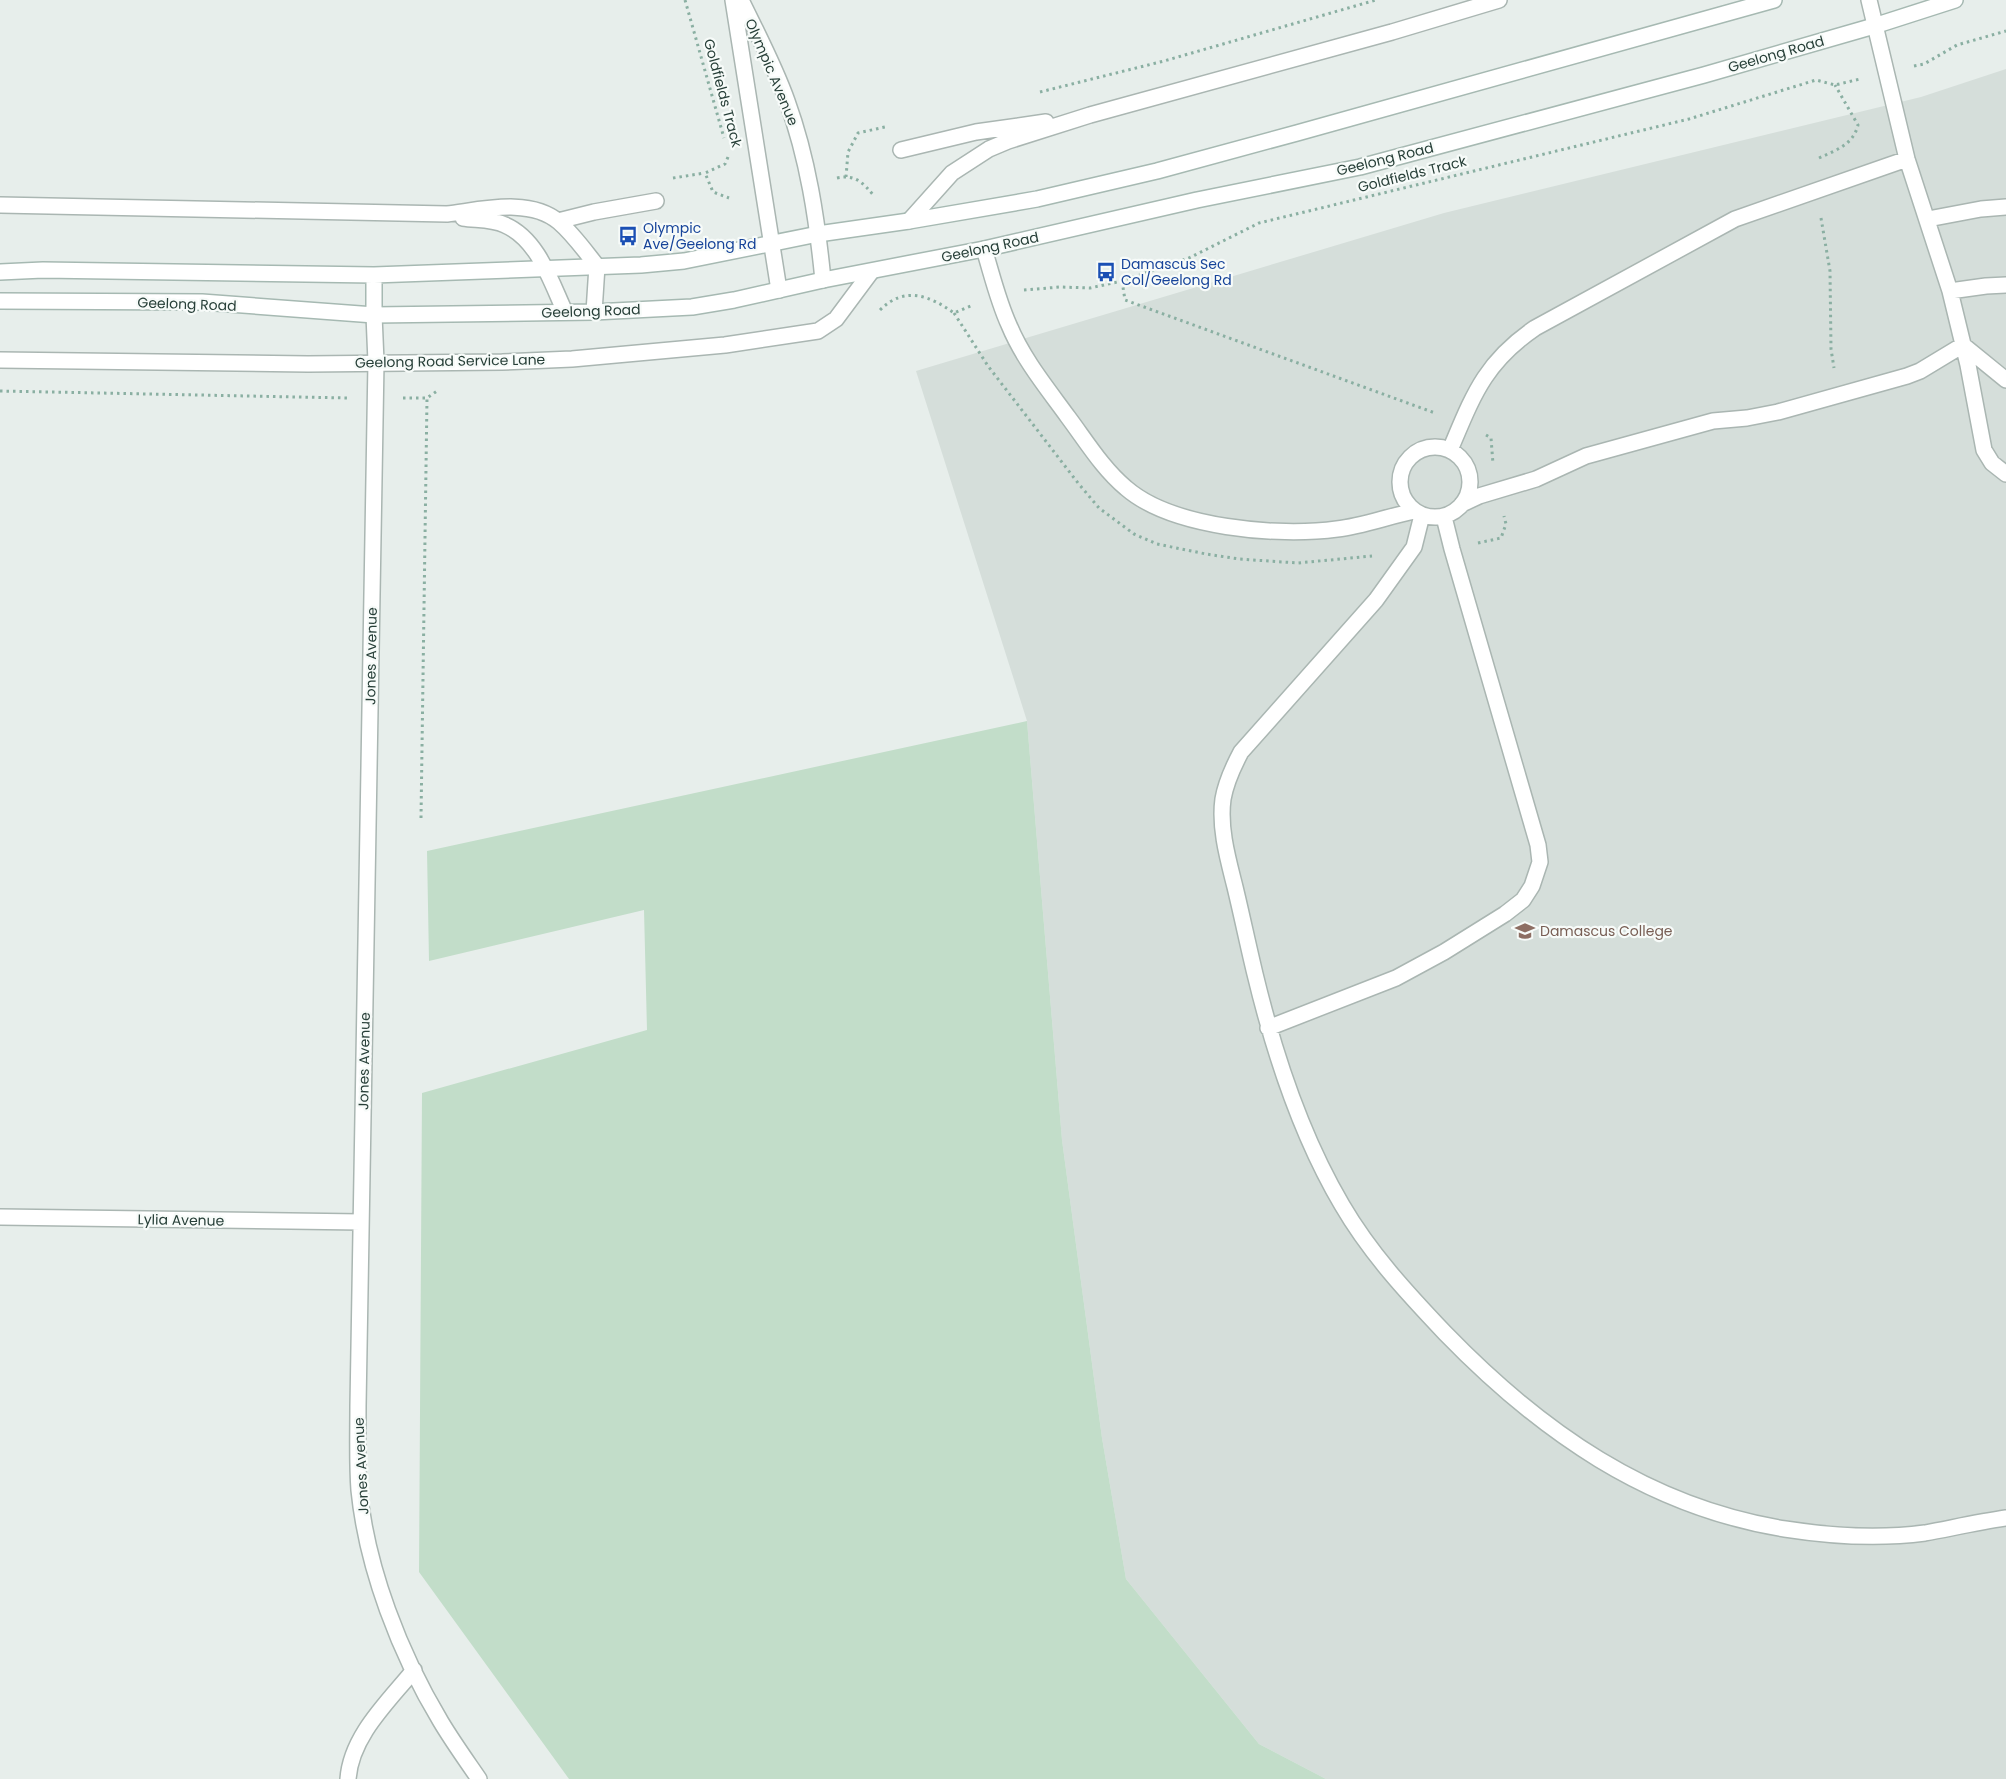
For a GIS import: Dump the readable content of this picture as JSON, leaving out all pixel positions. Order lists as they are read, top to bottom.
{
  "streets": {
    "main road": [
      "Geelong Road",
      "Olympic Avenue",
      "Geelong Road Service Lane",
      "Jones Avenue",
      "Lylia Avenue"
    ],
    "path": ["Goldfields Track"]
  },
  "crossings": [
    ["Geelong Road", "Olympic Avenue"],
    ["Geelong Road", "Geelong Road Service Lane"],
    ["Geelong Road", "Jones Avenue"],
    ["Geelong Road Service Lane", "Jones Avenue"],
    ["Jones Avenue", "Lylia Avenue"]
  ],
  "places": {
    "bus stop": ["Olympic Ave/Geelong Rd", "Damascus Sec Col/Geelong Rd"],
    "school or university": ["Damascus College"]
  }
}
